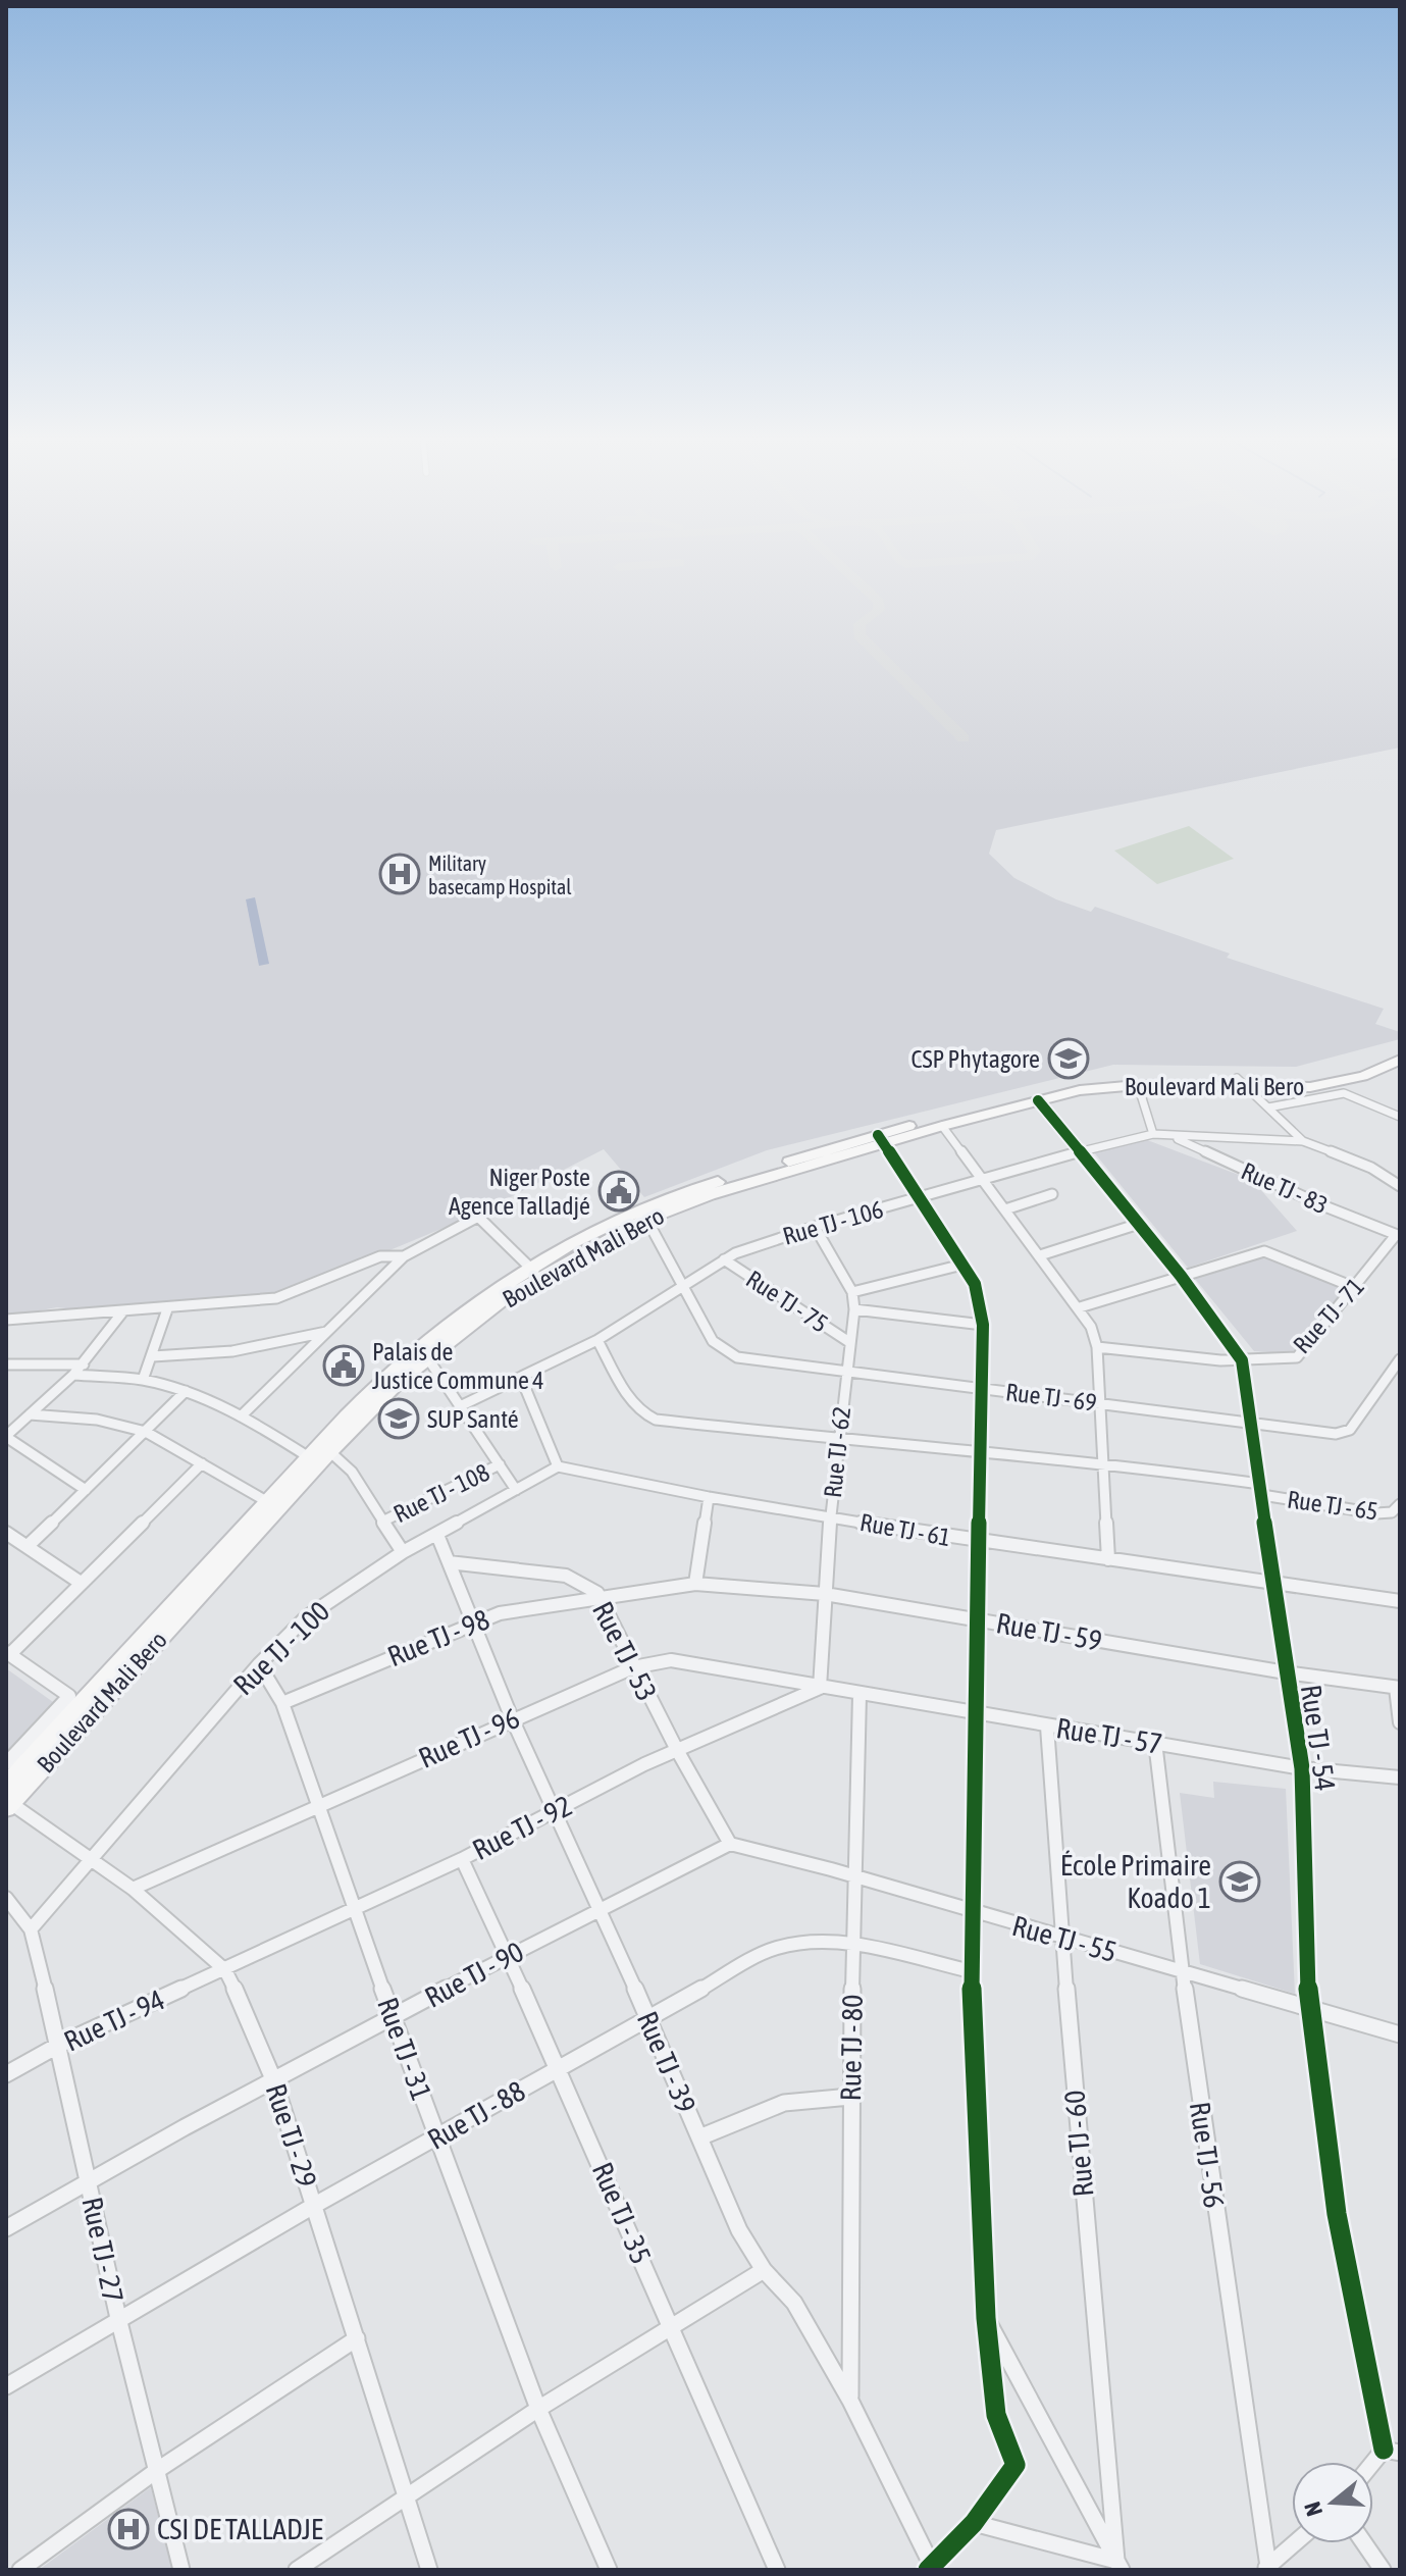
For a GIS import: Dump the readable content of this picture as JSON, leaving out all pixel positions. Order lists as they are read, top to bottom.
{
  "streets": {
    "main road": ["Boulevard Mali Bero"],
    "street": [
      "Rue TJ - 83",
      "Rue TJ - 106",
      "Rue TJ - 75",
      "Rue TJ - 71",
      "Rue TJ - 69",
      "Rue TJ - 62",
      "Rue TJ - 108",
      "Rue TJ - 65",
      "Rue TJ - 61",
      "Rue TJ - 59",
      "Rue TJ - 98",
      "Rue TJ - 100",
      "Rue TJ - 53",
      "Rue TJ - 57",
      "Rue TJ - 96",
      "Rue TJ - 54",
      "Rue TJ - 92",
      "Rue TJ - 55",
      "Rue TJ - 90",
      "Rue TJ - 94",
      "Rue TJ - 80",
      "Rue TJ - 31",
      "Rue TJ - 39",
      "Rue TJ - 88",
      "Rue TJ - 29",
      "Rue TJ - 60",
      "Rue TJ - 56",
      "Rue TJ - 35",
      "Rue TJ - 27"
    ]
  },
  "crossings": [
    ["Boulevard Mali Bero", "Rue TJ - 69"],
    ["Boulevard Mali Bero", "Rue TJ - 54"],
    ["Boulevard Mali Bero", "Rue TJ - 29"],
    ["Rue TJ - 83", "Rue TJ - 106"],
    ["Rue TJ - 83", "Rue TJ - 71"],
    ["Rue TJ - 106", "Rue TJ - 75"],
    ["Rue TJ - 106", "Rue TJ - 69"],
    ["Rue TJ - 106", "Rue TJ - 62"],
    ["Rue TJ - 106", "Rue TJ - 65"],
    ["Rue TJ - 106", "Rue TJ - 54"],
    ["Rue TJ - 75", "Rue TJ - 62"],
    ["Rue TJ - 71", "Rue TJ - 54"],
    ["Rue TJ - 69", "Rue TJ - 62"],
    ["Rue TJ - 69", "Rue TJ - 54"],
    ["Rue TJ - 62", "Rue TJ - 65"],
    ["Rue TJ - 62", "Rue TJ - 61"],
    ["Rue TJ - 62", "Rue TJ - 59"],
    ["Rue TJ - 62", "Rue TJ - 57"],
    ["Rue TJ - 62", "Rue TJ - 96"],
    ["Rue TJ - 62", "Rue TJ - 92"],
    ["Rue TJ - 65", "Rue TJ - 54"],
    ["Rue TJ - 61", "Rue TJ - 100"],
    ["Rue TJ - 61", "Rue TJ - 54"],
    ["Rue TJ - 59", "Rue TJ - 98"],
    ["Rue TJ - 59", "Rue TJ - 53"],
    ["Rue TJ - 59", "Rue TJ - 54"],
    ["Rue TJ - 98", "Rue TJ - 53"],
    ["Rue TJ - 98", "Rue TJ - 31"],
    ["Rue TJ - 98", "Rue TJ - 39"],
    ["Rue TJ - 100", "Rue TJ - 31"],
    ["Rue TJ - 100", "Rue TJ - 39"],
    ["Rue TJ - 100", "Rue TJ - 29"],
    ["Rue TJ - 53", "Rue TJ - 96"],
    ["Rue TJ - 53", "Rue TJ - 92"],
    ["Rue TJ - 53", "Rue TJ - 55"],
    ["Rue TJ - 53", "Rue TJ - 90"],
    ["Rue TJ - 53", "Rue TJ - 39"],
    ["Rue TJ - 57", "Rue TJ - 96"],
    ["Rue TJ - 57", "Rue TJ - 54"],
    ["Rue TJ - 57", "Rue TJ - 92"],
    ["Rue TJ - 57", "Rue TJ - 80"],
    ["Rue TJ - 57", "Rue TJ - 60"],
    ["Rue TJ - 57", "Rue TJ - 56"],
    ["Rue TJ - 96", "Rue TJ - 92"],
    ["Rue TJ - 96", "Rue TJ - 31"],
    ["Rue TJ - 96", "Rue TJ - 39"],
    ["Rue TJ - 96", "Rue TJ - 29"],
    ["Rue TJ - 54", "Rue TJ - 55"],
    ["Rue TJ - 92", "Rue TJ - 94"],
    ["Rue TJ - 92", "Rue TJ - 31"],
    ["Rue TJ - 92", "Rue TJ - 39"],
    ["Rue TJ - 92", "Rue TJ - 29"],
    ["Rue TJ - 92", "Rue TJ - 35"],
    ["Rue TJ - 55", "Rue TJ - 90"],
    ["Rue TJ - 55", "Rue TJ - 80"],
    ["Rue TJ - 55", "Rue TJ - 60"],
    ["Rue TJ - 55", "Rue TJ - 56"],
    ["Rue TJ - 90", "Rue TJ - 31"],
    ["Rue TJ - 90", "Rue TJ - 39"],
    ["Rue TJ - 90", "Rue TJ - 29"],
    ["Rue TJ - 90", "Rue TJ - 35"],
    ["Rue TJ - 90", "Rue TJ - 27"],
    ["Rue TJ - 94", "Rue TJ - 29"],
    ["Rue TJ - 94", "Rue TJ - 27"],
    ["Rue TJ - 80", "Rue TJ - 39"],
    ["Rue TJ - 80", "Rue TJ - 88"],
    ["Rue TJ - 31", "Rue TJ - 88"],
    ["Rue TJ - 39", "Rue TJ - 88"],
    ["Rue TJ - 88", "Rue TJ - 29"],
    ["Rue TJ - 88", "Rue TJ - 35"],
    ["Rue TJ - 88", "Rue TJ - 27"]
  ],
  "places": {
    "hospital": ["Military basecamp Hospital", "CSI DE TALLADJE"],
    "school or university": ["CSP Phytagore", "SUP Santé", "École Primaire Koado 1"],
    "public building": ["Niger Poste Agence Talladjé", "Palais de Justice Commune 4"]
  },
  "north": "left"
}
